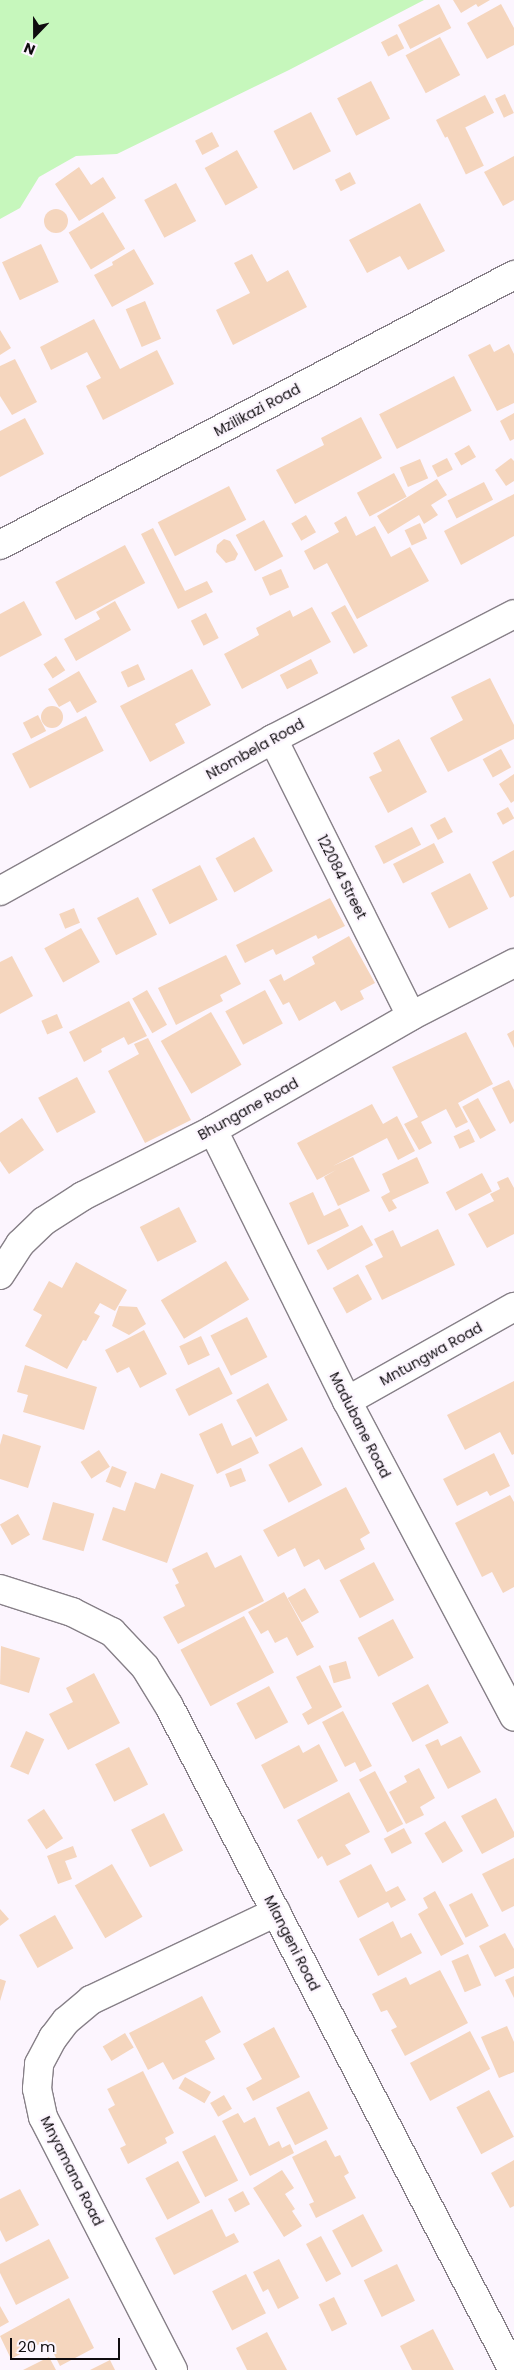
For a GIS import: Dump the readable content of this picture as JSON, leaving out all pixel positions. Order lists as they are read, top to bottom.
{
  "streets": {
    "street": [
      "Mzilikazi Road",
      "Ntombela Road",
      "122084 Street",
      "Bhungane Road",
      "Mntungwa Road",
      "Madubane Road",
      "Mlangeni Road",
      "Mnyamana Road"
    ]
  },
  "crossings": [
    ["Ntombela Road", "122084 Street"],
    ["122084 Street", "Bhungane Road"],
    ["Bhungane Road", "Madubane Road"],
    ["Mntungwa Road", "Madubane Road"],
    ["Mlangeni Road", "Mnyamana Road"]
  ],
  "scale_bar": "20 m",
  "north": "bottom"
}
